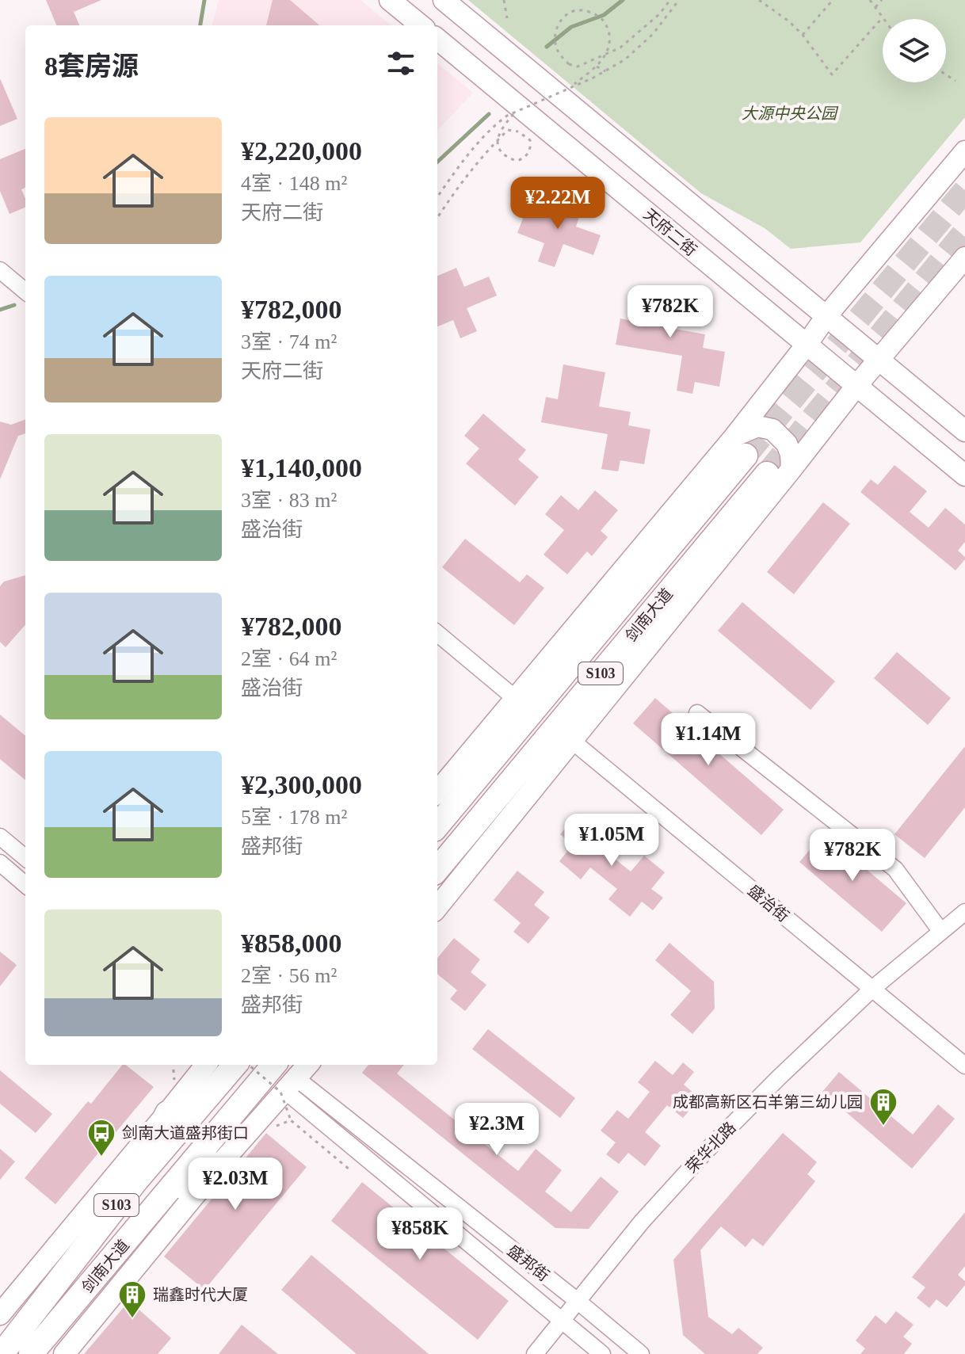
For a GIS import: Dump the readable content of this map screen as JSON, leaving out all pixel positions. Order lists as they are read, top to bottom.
{
  "streets": {
    "highway": ["剑南大道", "S103"],
    "main road": ["天府二街"],
    "street": ["盛治街", "荣华北路", "盛邦街"]
  },
  "crossings": [
    ["盛治街", "荣华北路"],
    ["荣华北路", "盛邦街"]
  ],
  "parks": ["大源中央公园"],
  "places": {
    "building": ["成都高新区石羊第三幼儿园", "瑞鑫时代大厦"],
    "bus stop": ["剑南大道盛邦街口"]
  },
  "page": {
    "heading": "8套房源",
    "list": [
      {
        "name": "¥2,220,000",
        "note": "4室 · 148 m² · 天府二街"
      },
      {
        "name": "¥782,000",
        "note": "3室 · 74 m² · 天府二街"
      },
      {
        "name": "¥1,140,000",
        "note": "3室 · 83 m² · 盛治街"
      },
      {
        "name": "¥782,000",
        "note": "2室 · 64 m² · 盛治街"
      },
      {
        "name": "¥2,300,000",
        "note": "5室 · 178 m² · 盛邦街"
      },
      {
        "name": "¥858,000",
        "note": "2室 · 56 m² · 盛邦街"
      }
    ],
    "price": [
      "¥2.22M",
      "¥782K",
      "¥1.14M",
      "¥1.05M",
      "¥782K",
      "¥2.3M",
      "¥2.03M",
      "¥858K"
    ]
  }
}
